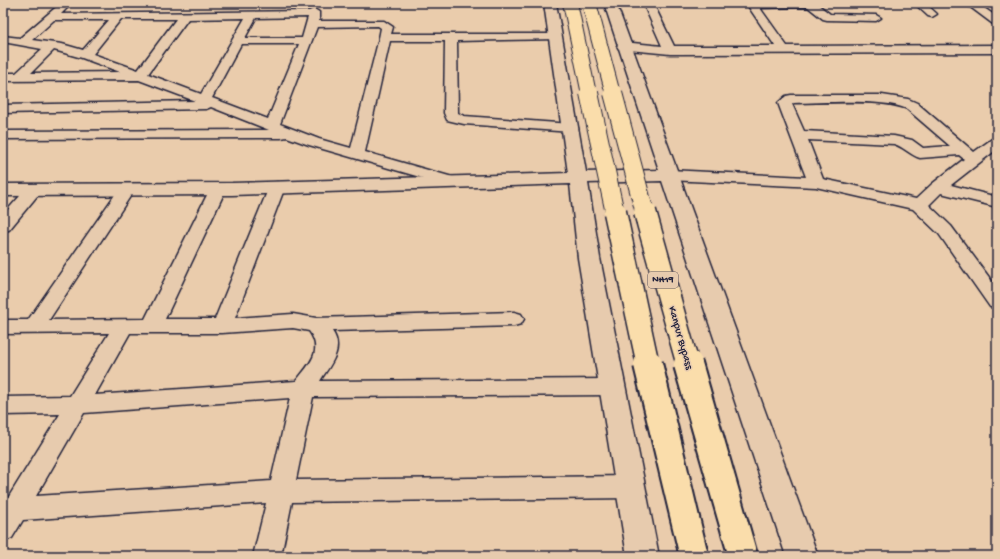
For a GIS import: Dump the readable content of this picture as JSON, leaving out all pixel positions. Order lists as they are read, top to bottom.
{
  "streets": {
    "highway": ["NH19", "Kanpur Bypass"]
  }
}
